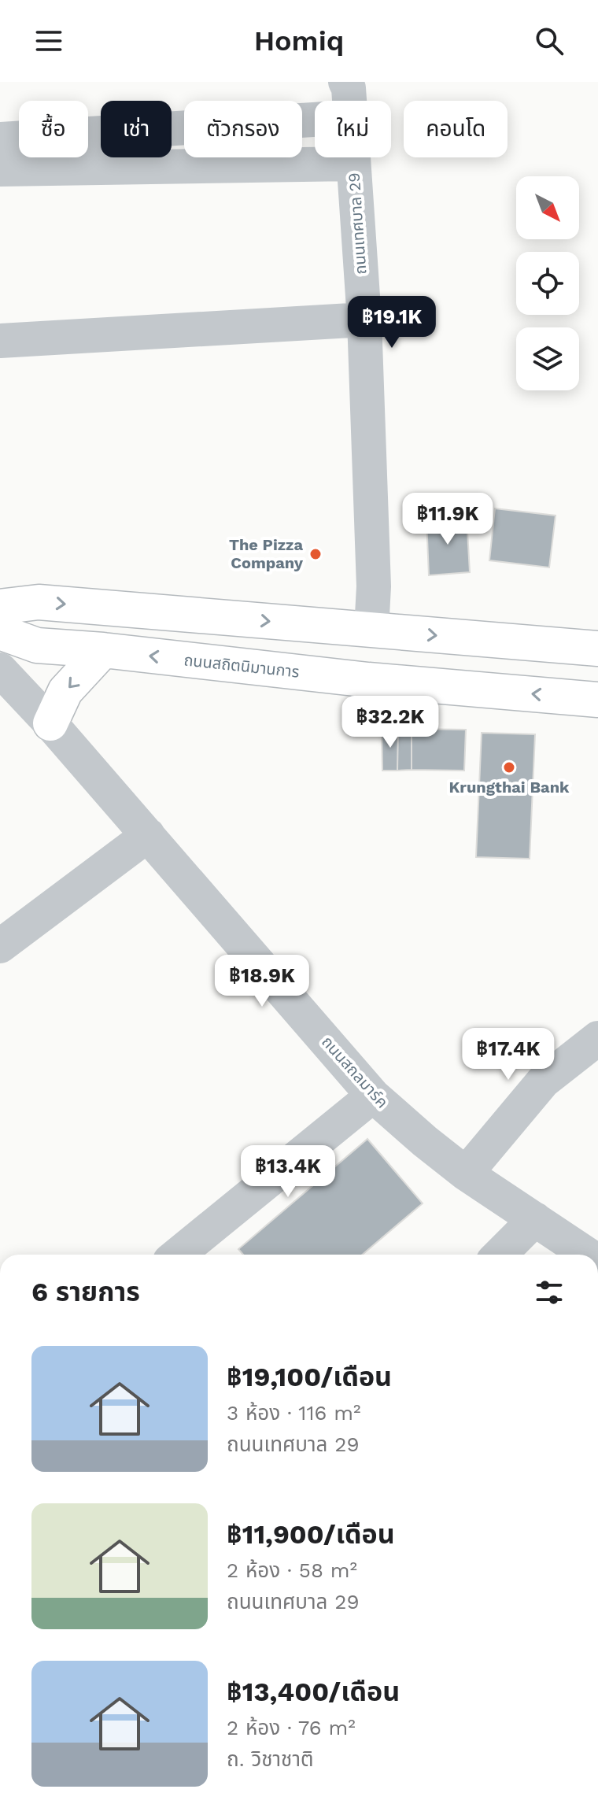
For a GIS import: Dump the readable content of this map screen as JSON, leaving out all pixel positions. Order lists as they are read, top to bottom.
{
  "streets": {
    "main road": ["ถนนสถิตนิมานการ"],
    "street": ["ถนนเทศบาล 29", "ถนนสถลมาร์ค"]
  },
  "places": ["The Pizza Company", "Krungthai Bank"],
  "north": "bottom right",
  "page": {
    "header": "Homiq",
    "chip": [
      "ซื้อ",
      "เช่า",
      "ตัวกรอง",
      "ใหม่",
      "คอนโด"
    ],
    "price": [
      "฿19.1K",
      "฿11.9K",
      "฿32.2K",
      "฿18.9K",
      "฿17.4K",
      "฿13.4K"
    ],
    "heading": "6 รายการ",
    "list": [
      {
        "name": "฿19,100/เดือน",
        "note": "3 ห้อง · 116 m² · ถนนเทศบาล 29"
      },
      {
        "name": "฿11,900/เดือน",
        "note": "2 ห้อง · 58 m² · ถนนเทศบาล 29"
      },
      {
        "name": "฿13,400/เดือน",
        "note": "2 ห้อง · 76 m² · ถ. วิชาชาติ"
      }
    ]
  }
}
